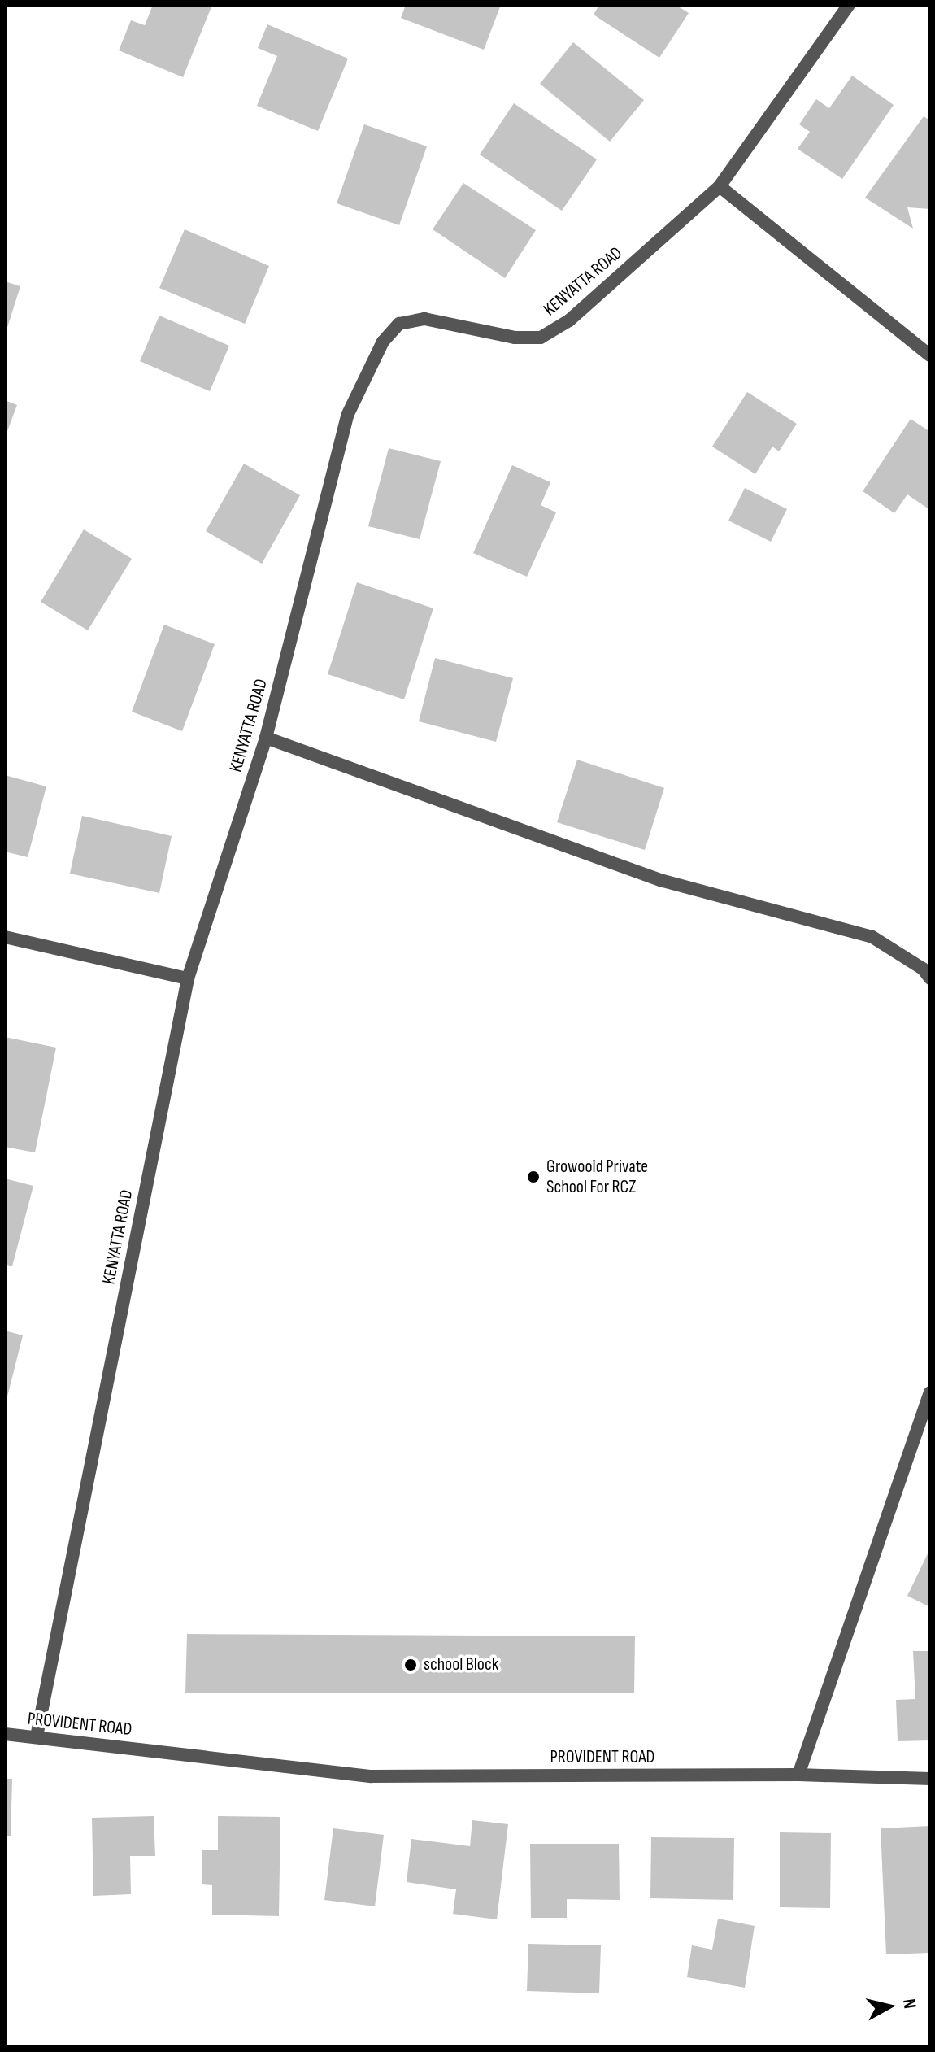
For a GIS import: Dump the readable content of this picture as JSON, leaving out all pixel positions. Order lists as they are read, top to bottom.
{
  "streets": {
    "street": ["KENYATTA ROAD", "PROVIDENT ROAD"]
  },
  "crossings": [
    ["KENYATTA ROAD", "PROVIDENT ROAD"]
  ],
  "places": ["Growoold Private School For RCZ", "school Block"],
  "north": "right"
}
